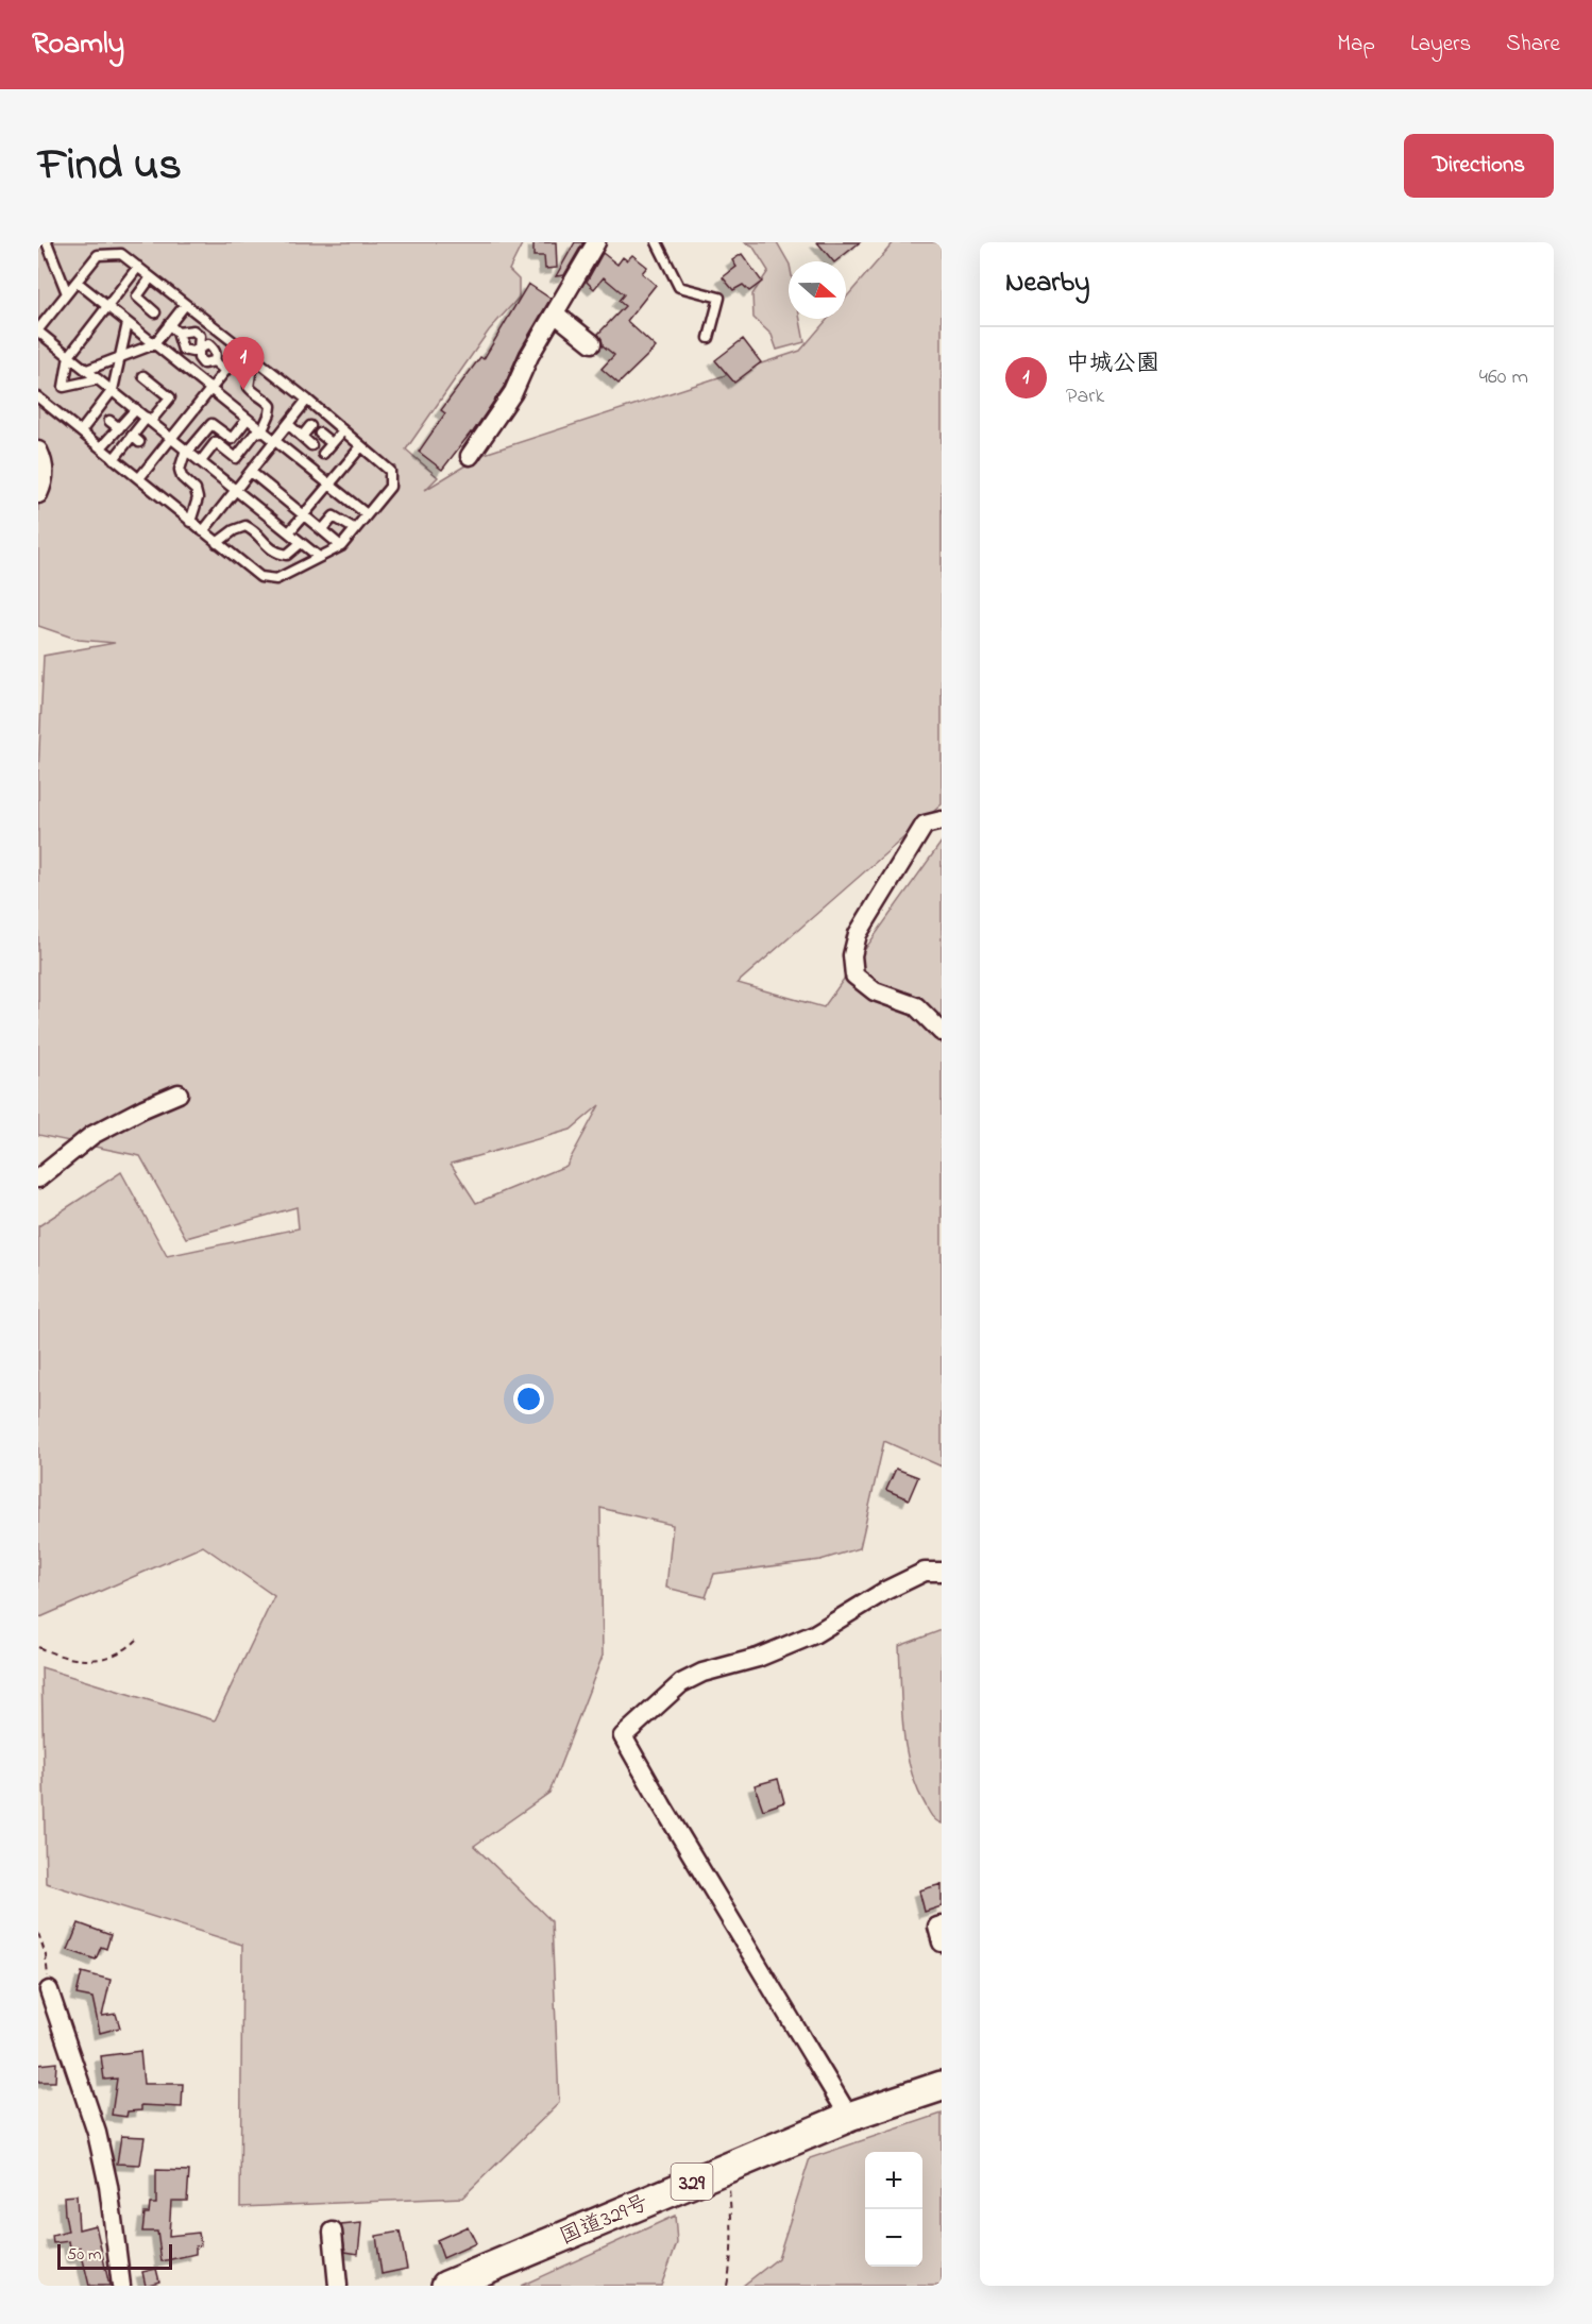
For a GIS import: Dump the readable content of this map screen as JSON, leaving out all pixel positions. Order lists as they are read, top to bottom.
{
  "streets": {
    "highway": ["329", "国道329号"]
  },
  "scale_bar": "50 m",
  "north": "right",
  "page": {
    "header": "Roamly",
    "nav": ["Map", "Layers", "Share"],
    "title": "Find us",
    "buttons": "Directions",
    "heading": "Nearby",
    "list": [
      {
        "mark": "1",
        "name": "中城公園",
        "note": "Park",
        "value": "460 m"
      }
    ],
    "pins": "1",
    "map_buttons": ["+", "−"],
    "scale": "50 m"
  }
}
